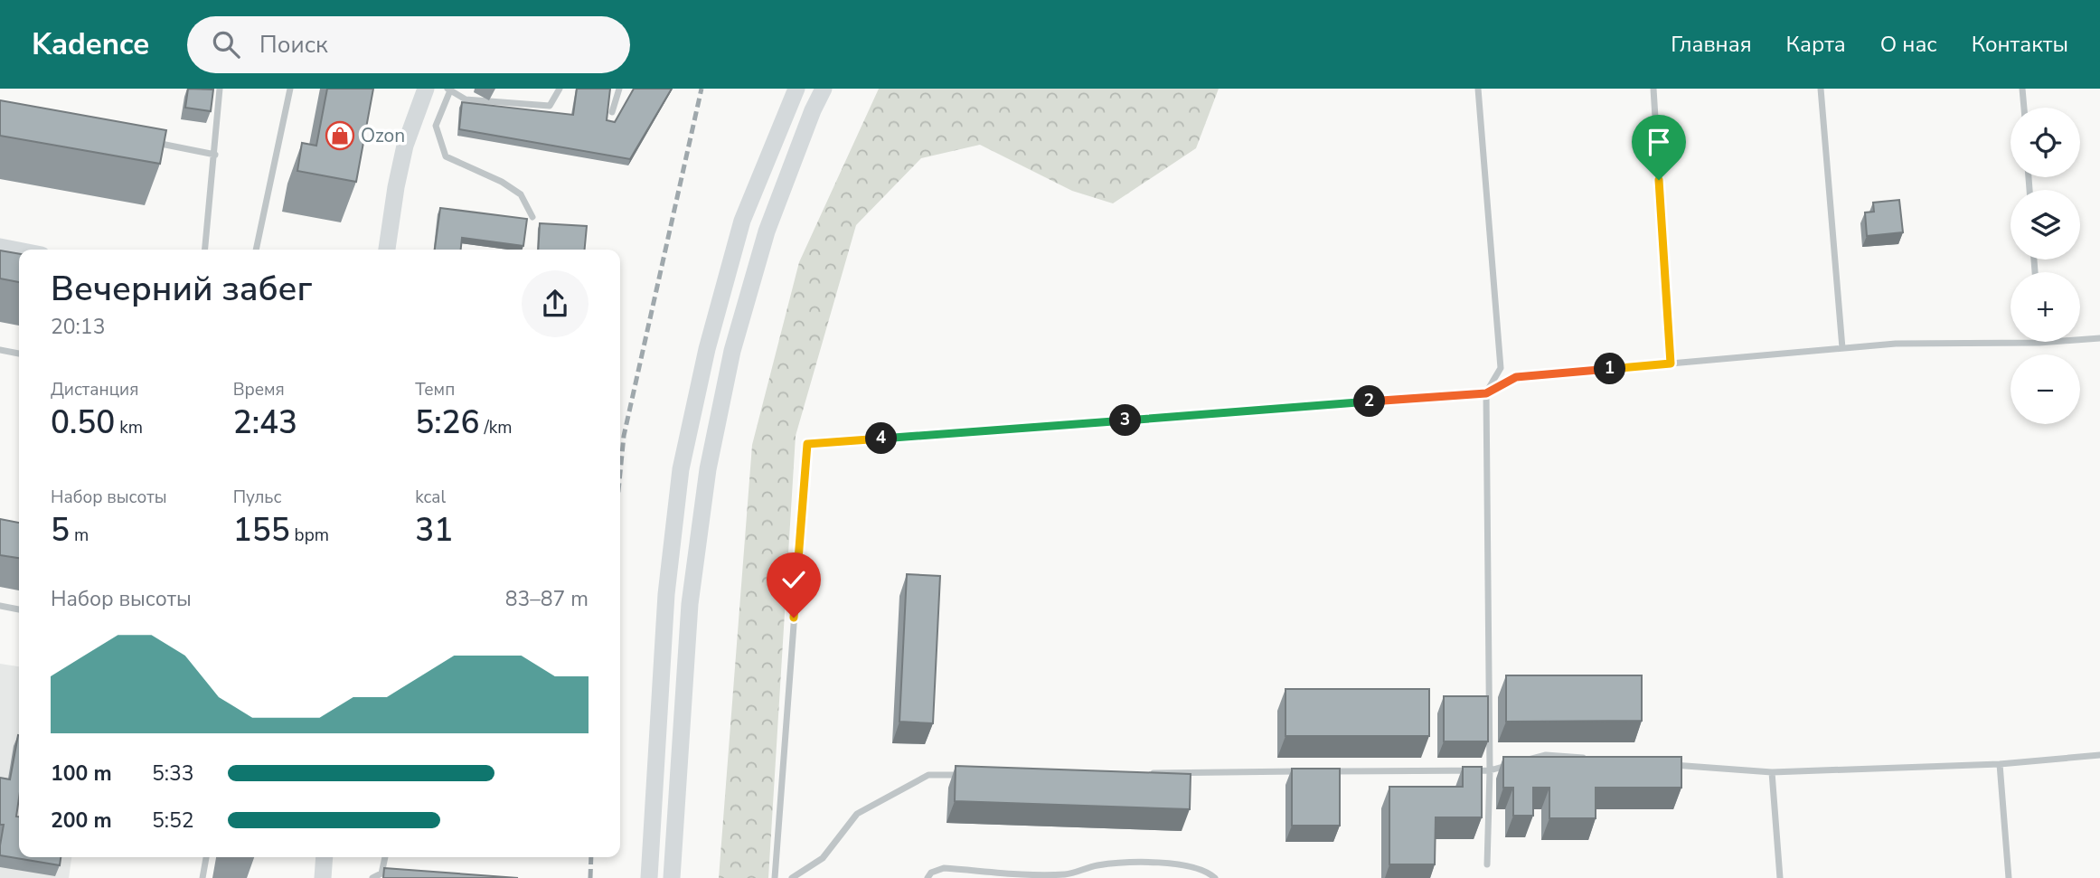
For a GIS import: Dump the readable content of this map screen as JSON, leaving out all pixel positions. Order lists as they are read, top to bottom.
{
  "places": {
    "shop": ["Ozon"]
  },
  "page": {
    "header": "Kadence",
    "search": "Поиск",
    "nav": [
      "Главная",
      "Карта",
      "О нас",
      "Контакты"
    ],
    "map_buttons": ["+", "−"],
    "heading": ["Вечерний забег", "20:13"],
    "pins": [
      "1",
      "2",
      "3",
      "4"
    ],
    "stats": [
      ["Дистанция", "0.50 km"],
      ["Время", "2:43"],
      ["Темп", "5:26 /km"],
      ["Набор высоты", "5 m"],
      ["Пульс", "155 bpm"],
      ["kcal", "31"]
    ],
    "chart": ["Набор высоты", "83–87 m"],
    "list": [
      {
        "name": "100 m",
        "note": "5:33"
      },
      {
        "name": "200 m",
        "note": "5:52"
      }
    ]
  }
}
